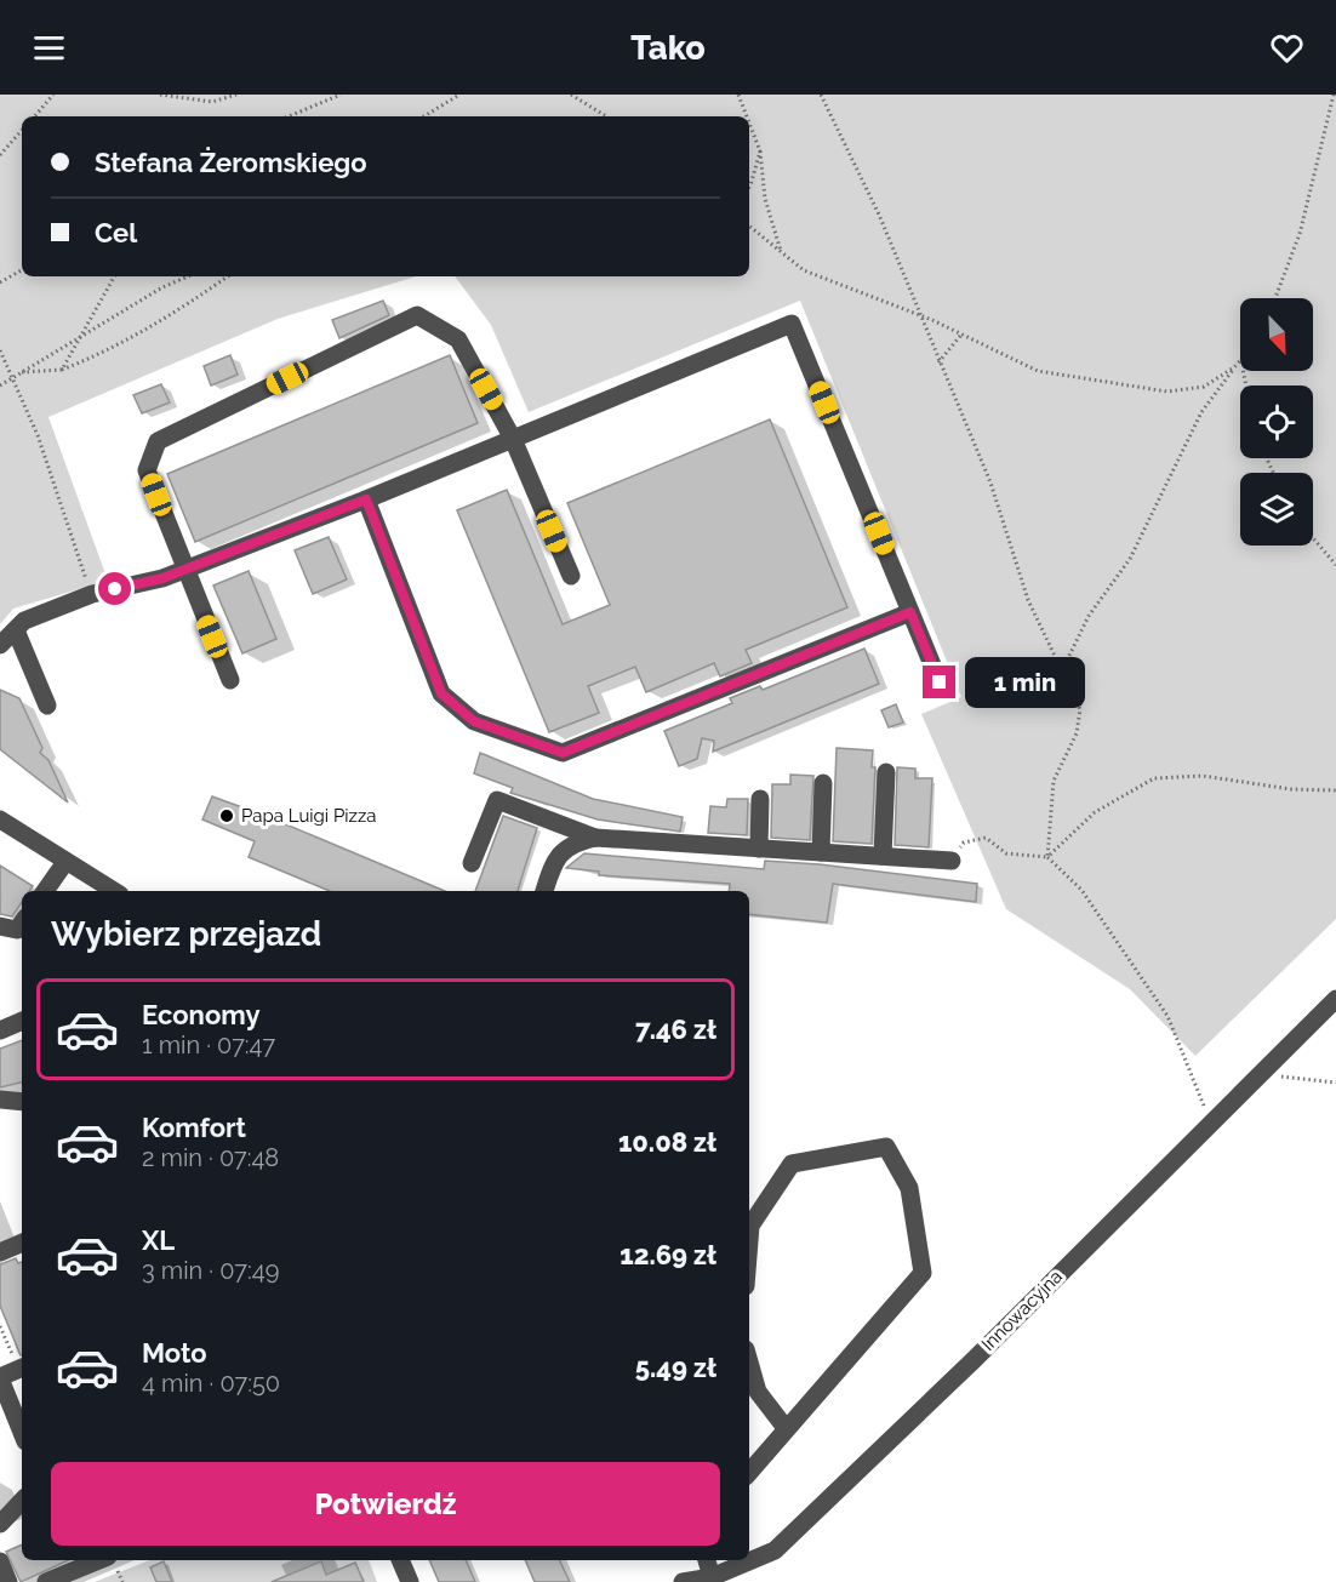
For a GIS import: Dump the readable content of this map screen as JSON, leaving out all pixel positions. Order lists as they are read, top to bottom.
{
  "streets": {
    "street": ["Innowacyjna"]
  },
  "places": ["Papa Luigi Pizza"],
  "north": "bottom right",
  "page": {
    "header": "Tako",
    "banner": ["Stefana Żeromskiego", "Cel"],
    "bubble": "1 min",
    "heading": "Wybierz przejazd",
    "list": [
      {
        "name": "Economy",
        "note": "1 min · 07:47",
        "value": "7.46 zł"
      },
      {
        "name": "Komfort",
        "note": "2 min · 07:48",
        "value": "10.08 zł"
      },
      {
        "name": "XL",
        "note": "3 min · 07:49",
        "value": "12.69 zł"
      },
      {
        "name": "Moto",
        "note": "4 min · 07:50",
        "value": "5.49 zł"
      }
    ],
    "buttons": "Potwierdź"
  }
}
